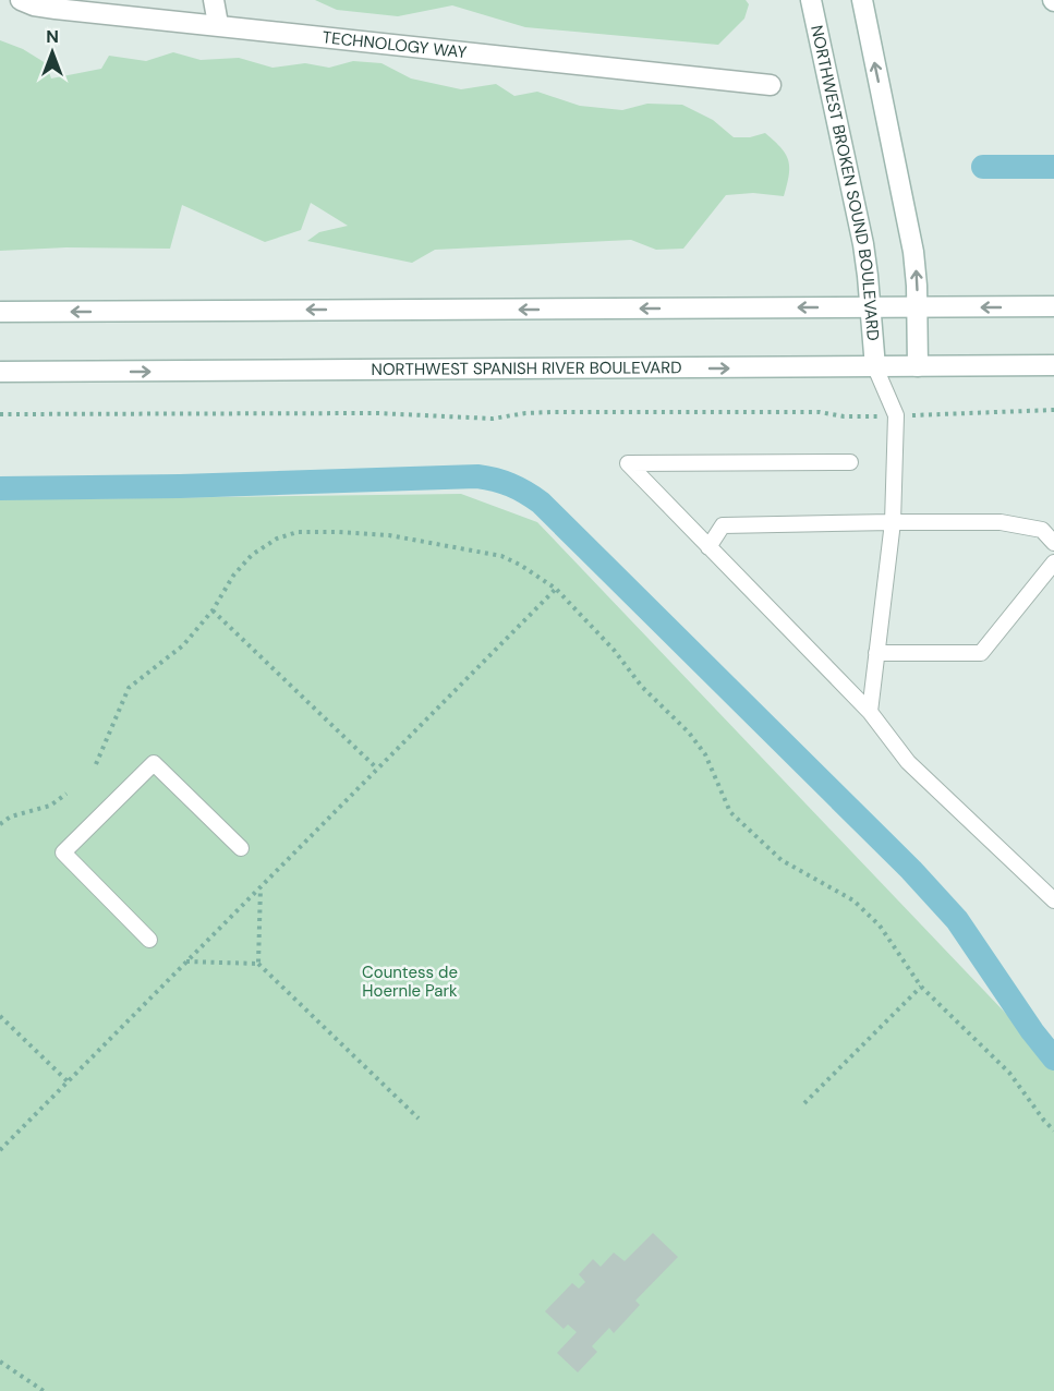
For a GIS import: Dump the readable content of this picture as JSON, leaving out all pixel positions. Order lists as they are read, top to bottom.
{
  "streets": {
    "main road": ["TECHNOLOGY WAY", "NORTHWEST BROKEN SOUND BOULEVARD", "NORTHWEST SPANISH RIVER BOULEVARD"]
  },
  "crossings": [
    ["NORTHWEST BROKEN SOUND BOULEVARD", "NORTHWEST SPANISH RIVER BOULEVARD"]
  ],
  "parks": ["Countess de Hoernle Park"],
  "north": "top"
}
